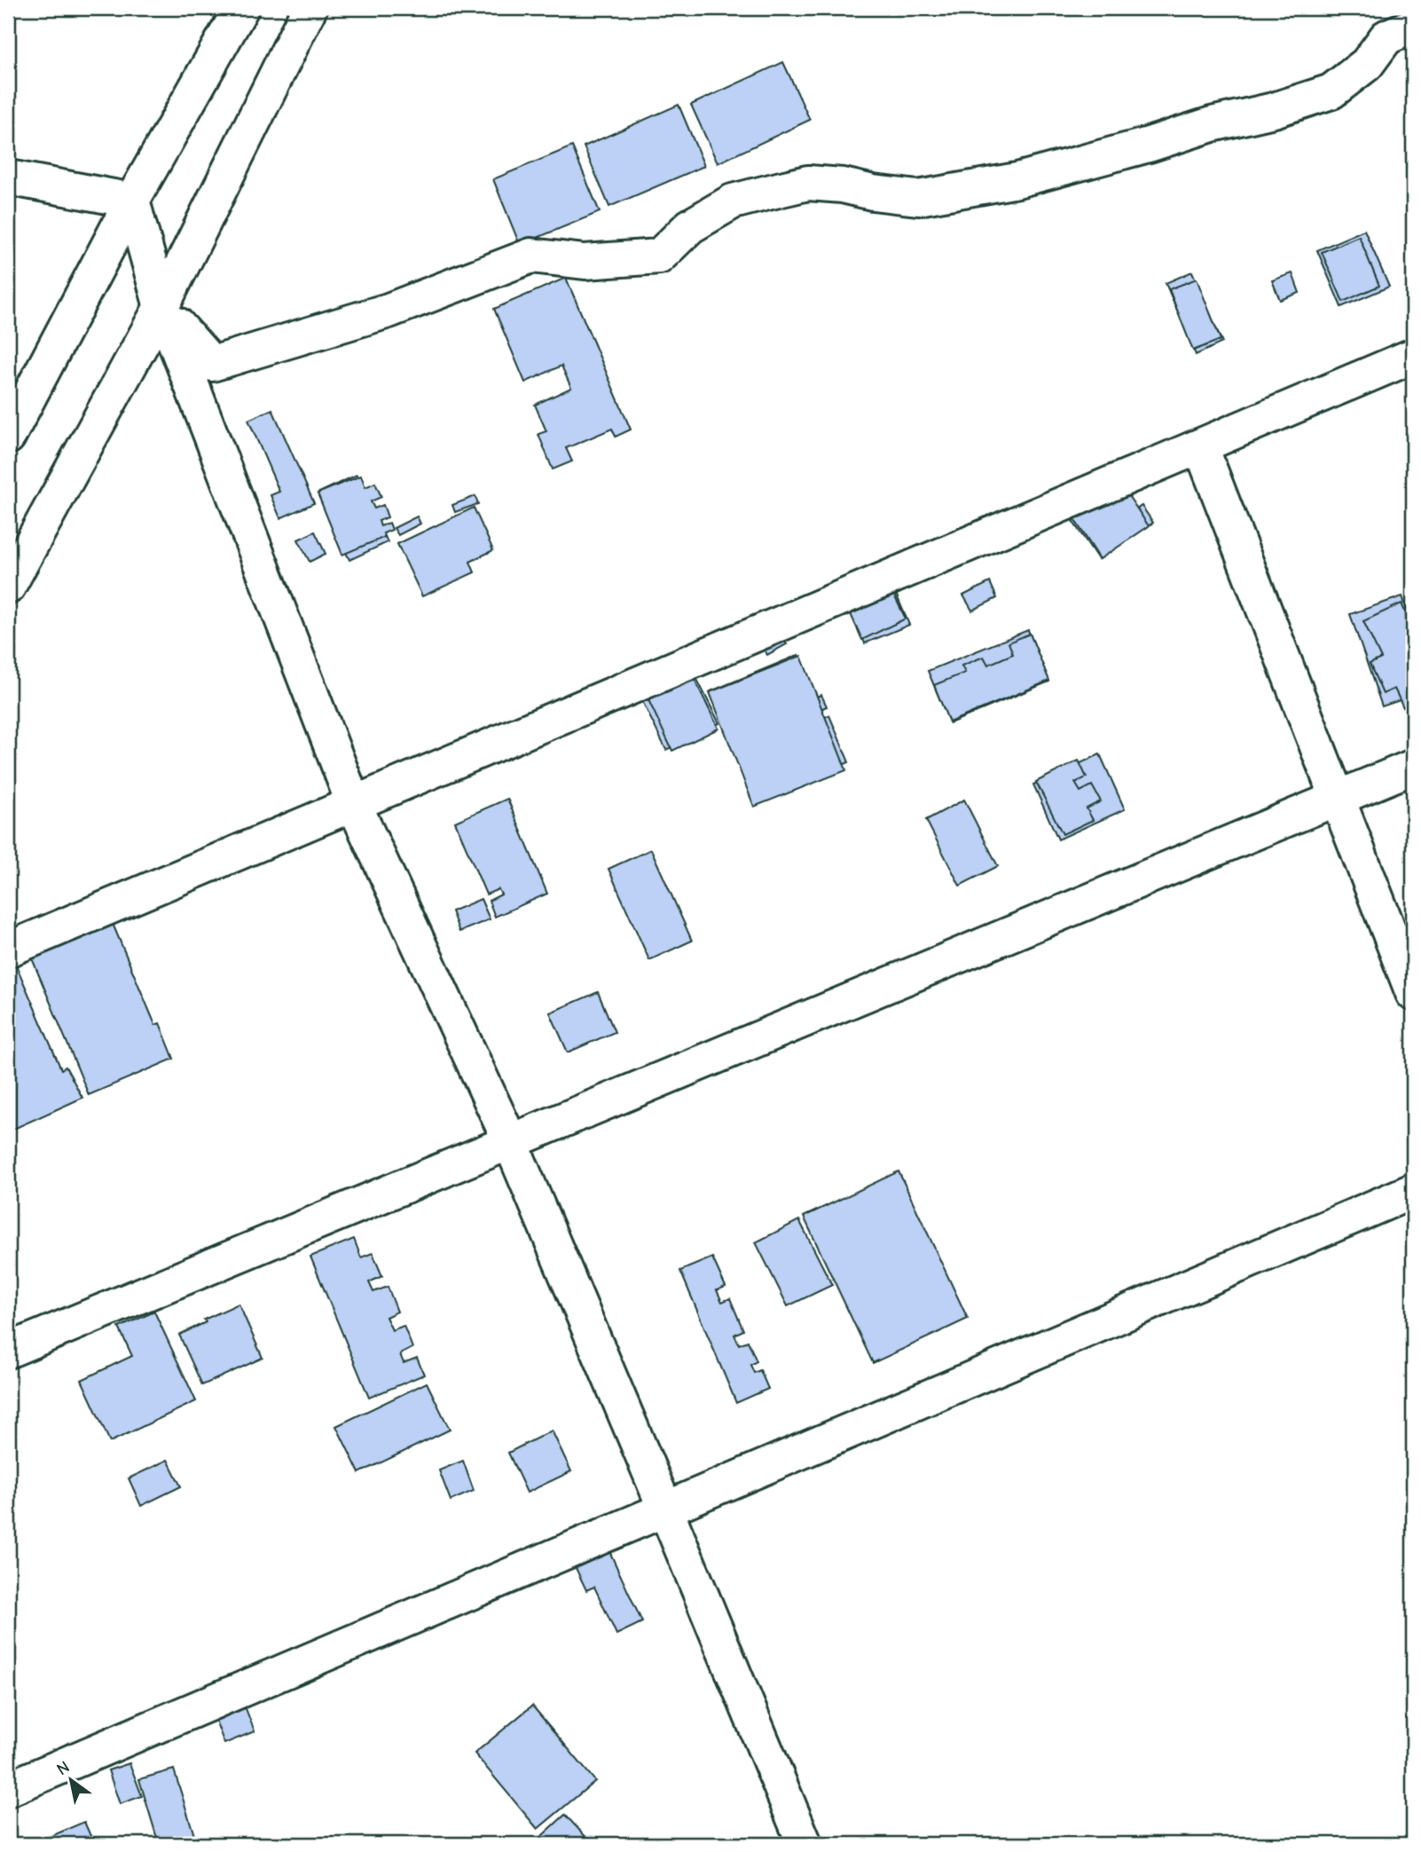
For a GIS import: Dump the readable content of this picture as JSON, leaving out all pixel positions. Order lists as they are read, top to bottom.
{
  "north": "top left"
}
